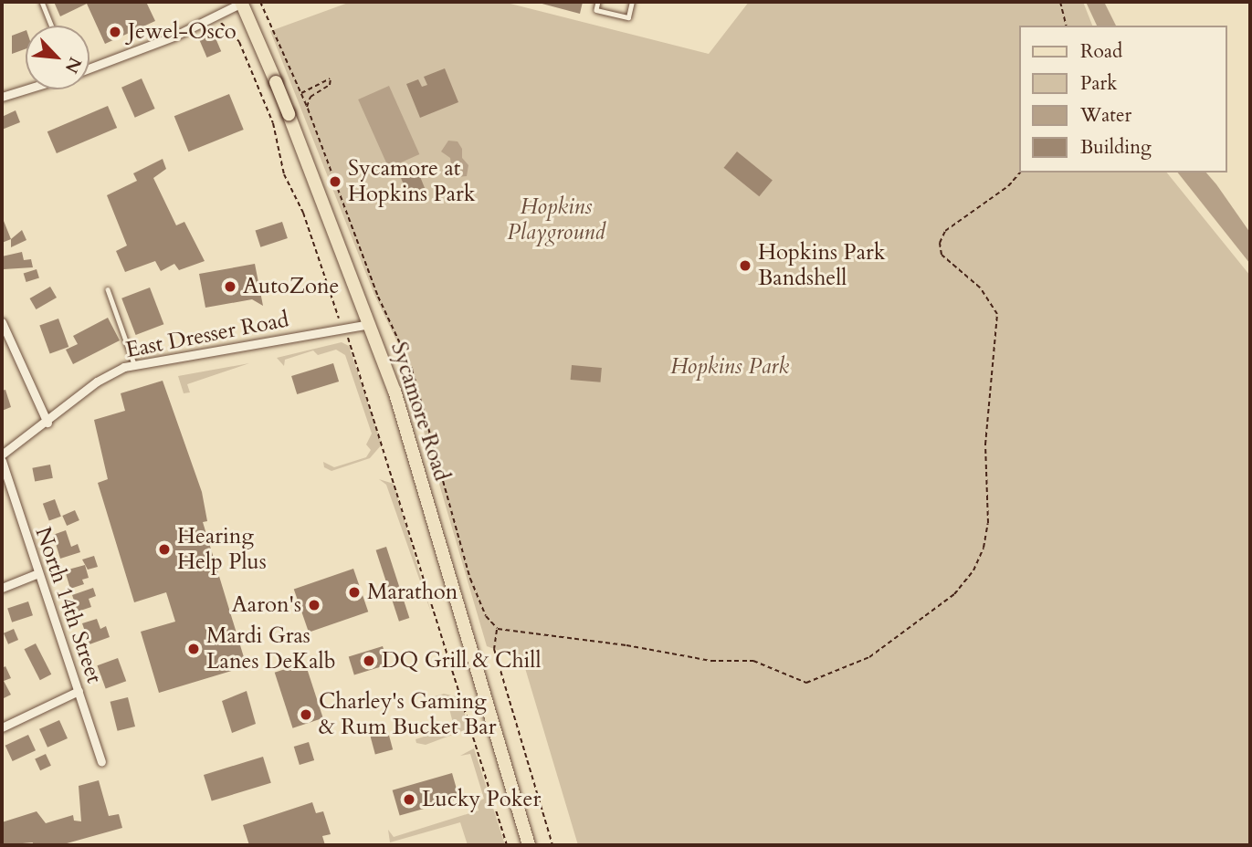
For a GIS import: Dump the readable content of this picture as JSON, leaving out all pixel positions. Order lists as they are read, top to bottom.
{
  "streets": {
    "main road": ["Sycamore Road"],
    "street": ["East Dresser Road", "North 14th Street"]
  },
  "crossings": [
    ["East Dresser Road", "Sycamore Road"]
  ],
  "parks": ["Hopkins Playground", "Hopkins Park"],
  "places": [
    "Jewel-Osco",
    "Sycamore at Hopkins Park",
    "Hopkins Park Bandshell",
    "AutoZone",
    "Hearing Help Plus",
    "Marathon",
    "Aaron's",
    "Mardi Gras Lanes DeKalb",
    "DQ Grill & Chill",
    "Charley's Gaming & Rum Bucket Bar",
    "Lucky Poker"
  ],
  "legend": [
    "Road",
    "Park",
    "Water",
    "Building"
  ],
  "north": "bottom right"
}
